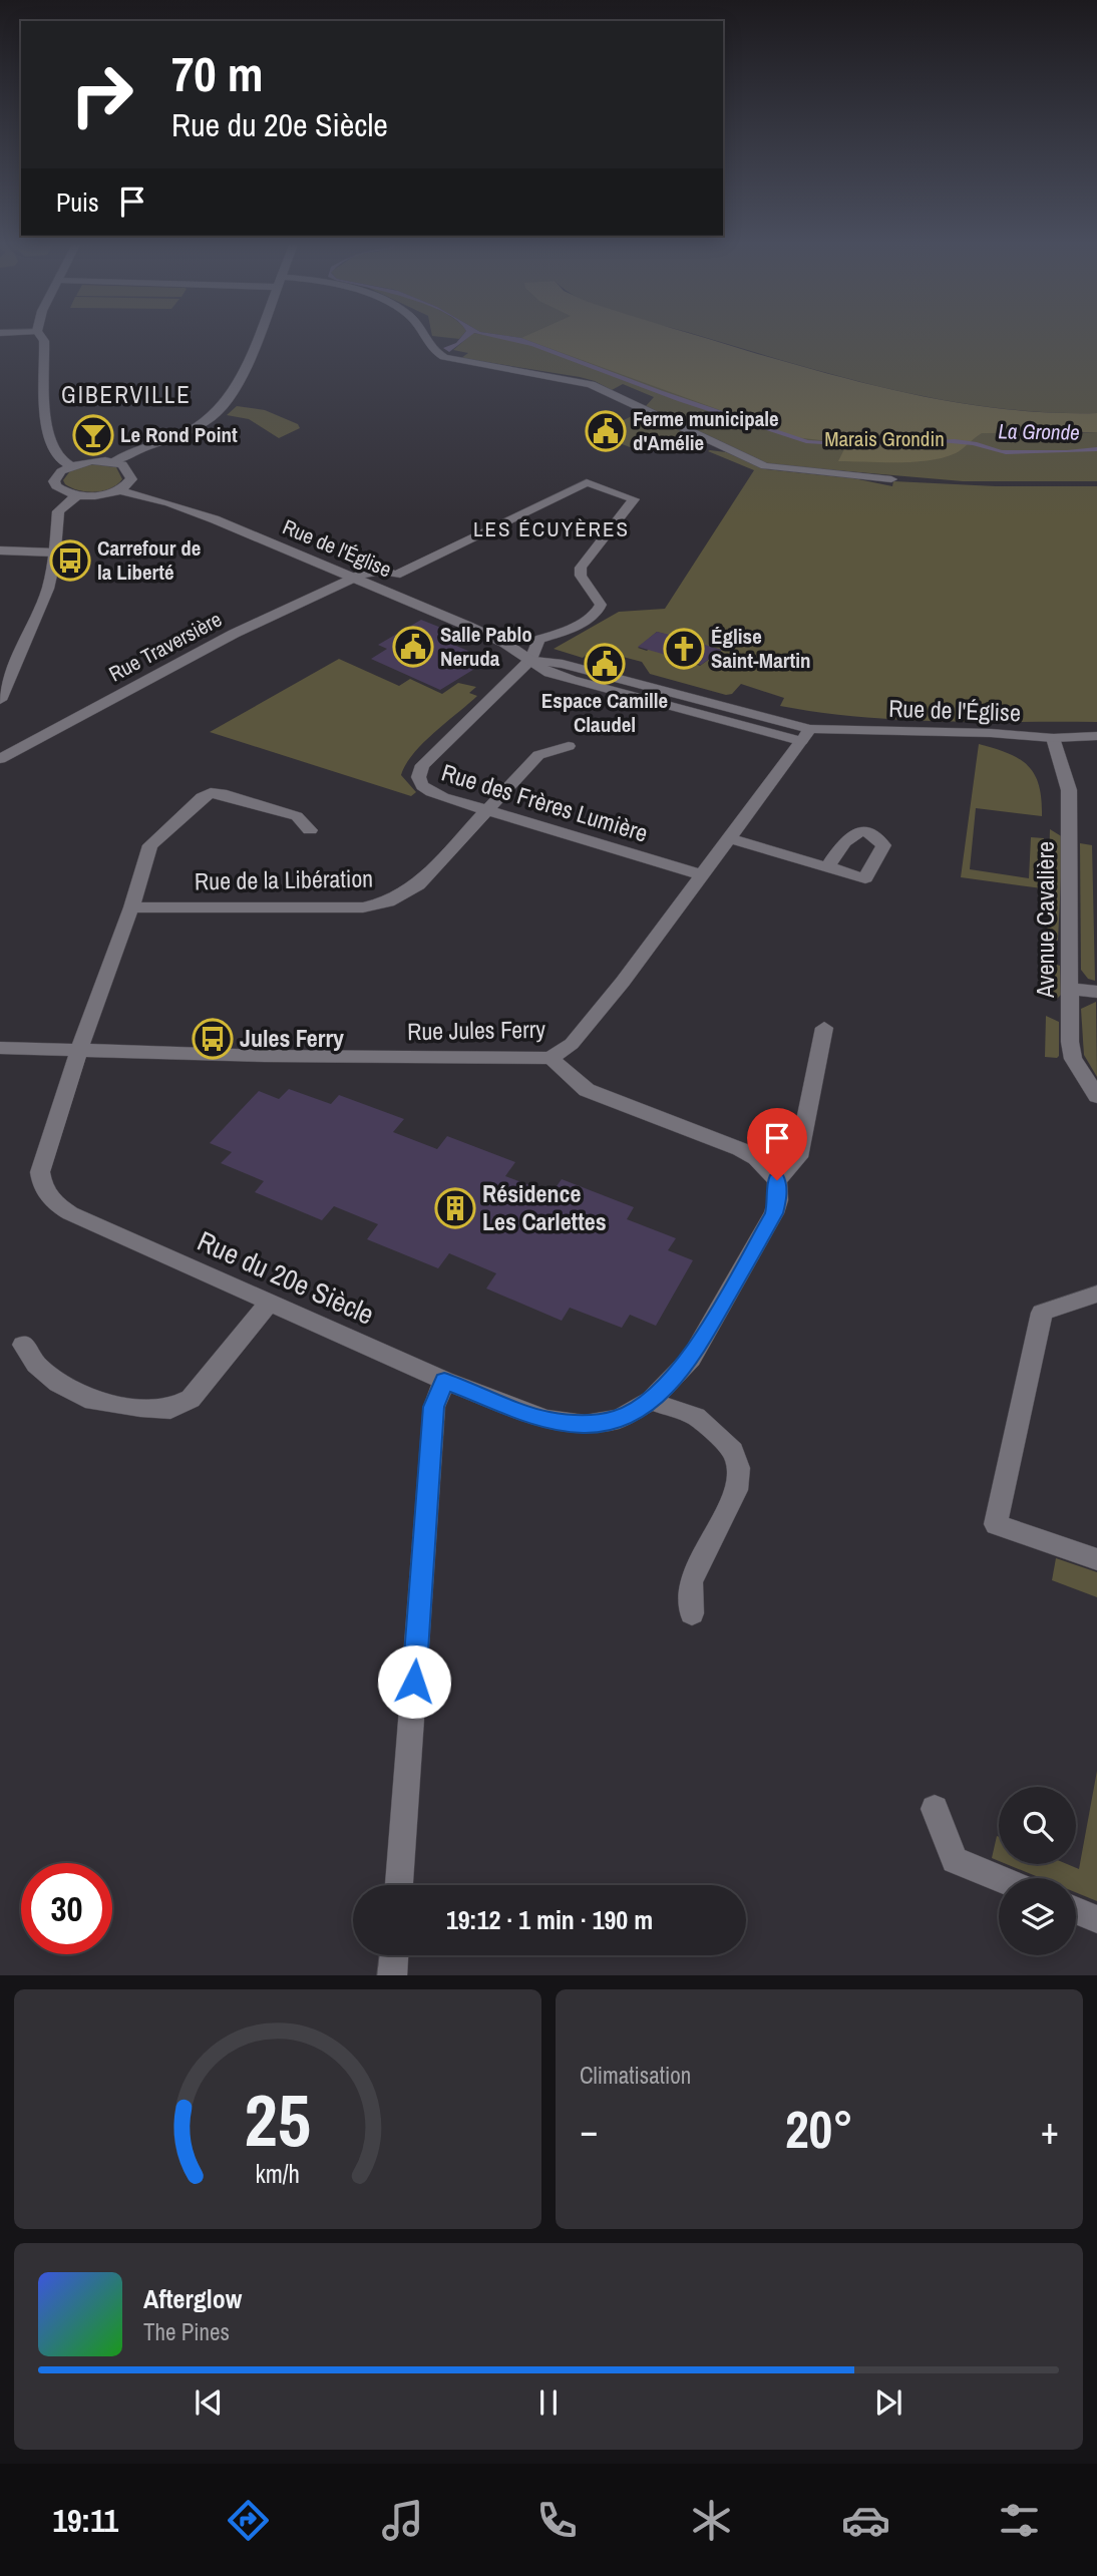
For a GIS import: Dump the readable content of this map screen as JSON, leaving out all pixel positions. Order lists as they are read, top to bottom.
{
  "streets": {
    "street": [
      "Rue de l'Église",
      "Rue Traversière",
      "Rue des Frères Lumière",
      "Rue de la Libération",
      "Avenue Cavalière",
      "Rue Jules Ferry",
      "Rue du 20e Siècle"
    ]
  },
  "crossings": [
    ["Rue de l'Église", "Rue Traversière"],
    ["Rue de l'Église", "Rue des Frères Lumière"],
    ["Rue de l'Église", "Avenue Cavalière"],
    ["Rue de l'Église", "Rue Jules Ferry"],
    ["Rue Traversière", "Rue des Frères Lumière"],
    ["Rue des Frères Lumière", "Rue de la Libération"],
    ["Rue des Frères Lumière", "Rue Jules Ferry"],
    ["Rue Jules Ferry", "Rue du 20e Siècle"]
  ],
  "districts": ["GIBERVILLE", "LES ÉCUYÈRES"],
  "water": ["La Gronde"],
  "parks": ["Marais Grondin"],
  "places": {
    "public building": ["Ferme municipale d'Amélie", "Salle Pablo Neruda", "Espace Camille Claudel"],
    "bar": ["Le Rond Point"],
    "bus stop": ["Carrefour de la Liberté", "Jules Ferry"],
    "church": ["Église Saint-Martin"],
    "building": ["Résidence Les Carlettes"]
  },
  "page": {
    "turn": ["70 m", "Rue du 20e Siècle"],
    "then": "Puis",
    "limit": "30",
    "trip": "19:12 · 1 min · 190 m",
    "tile": "Climatisation",
    "heat": ["−", "20°", "+"],
    "song": ["Afterglow", "The Pines"],
    "tabs": "19:11",
    "gauge": ["25", "km/h"]
  }
}
